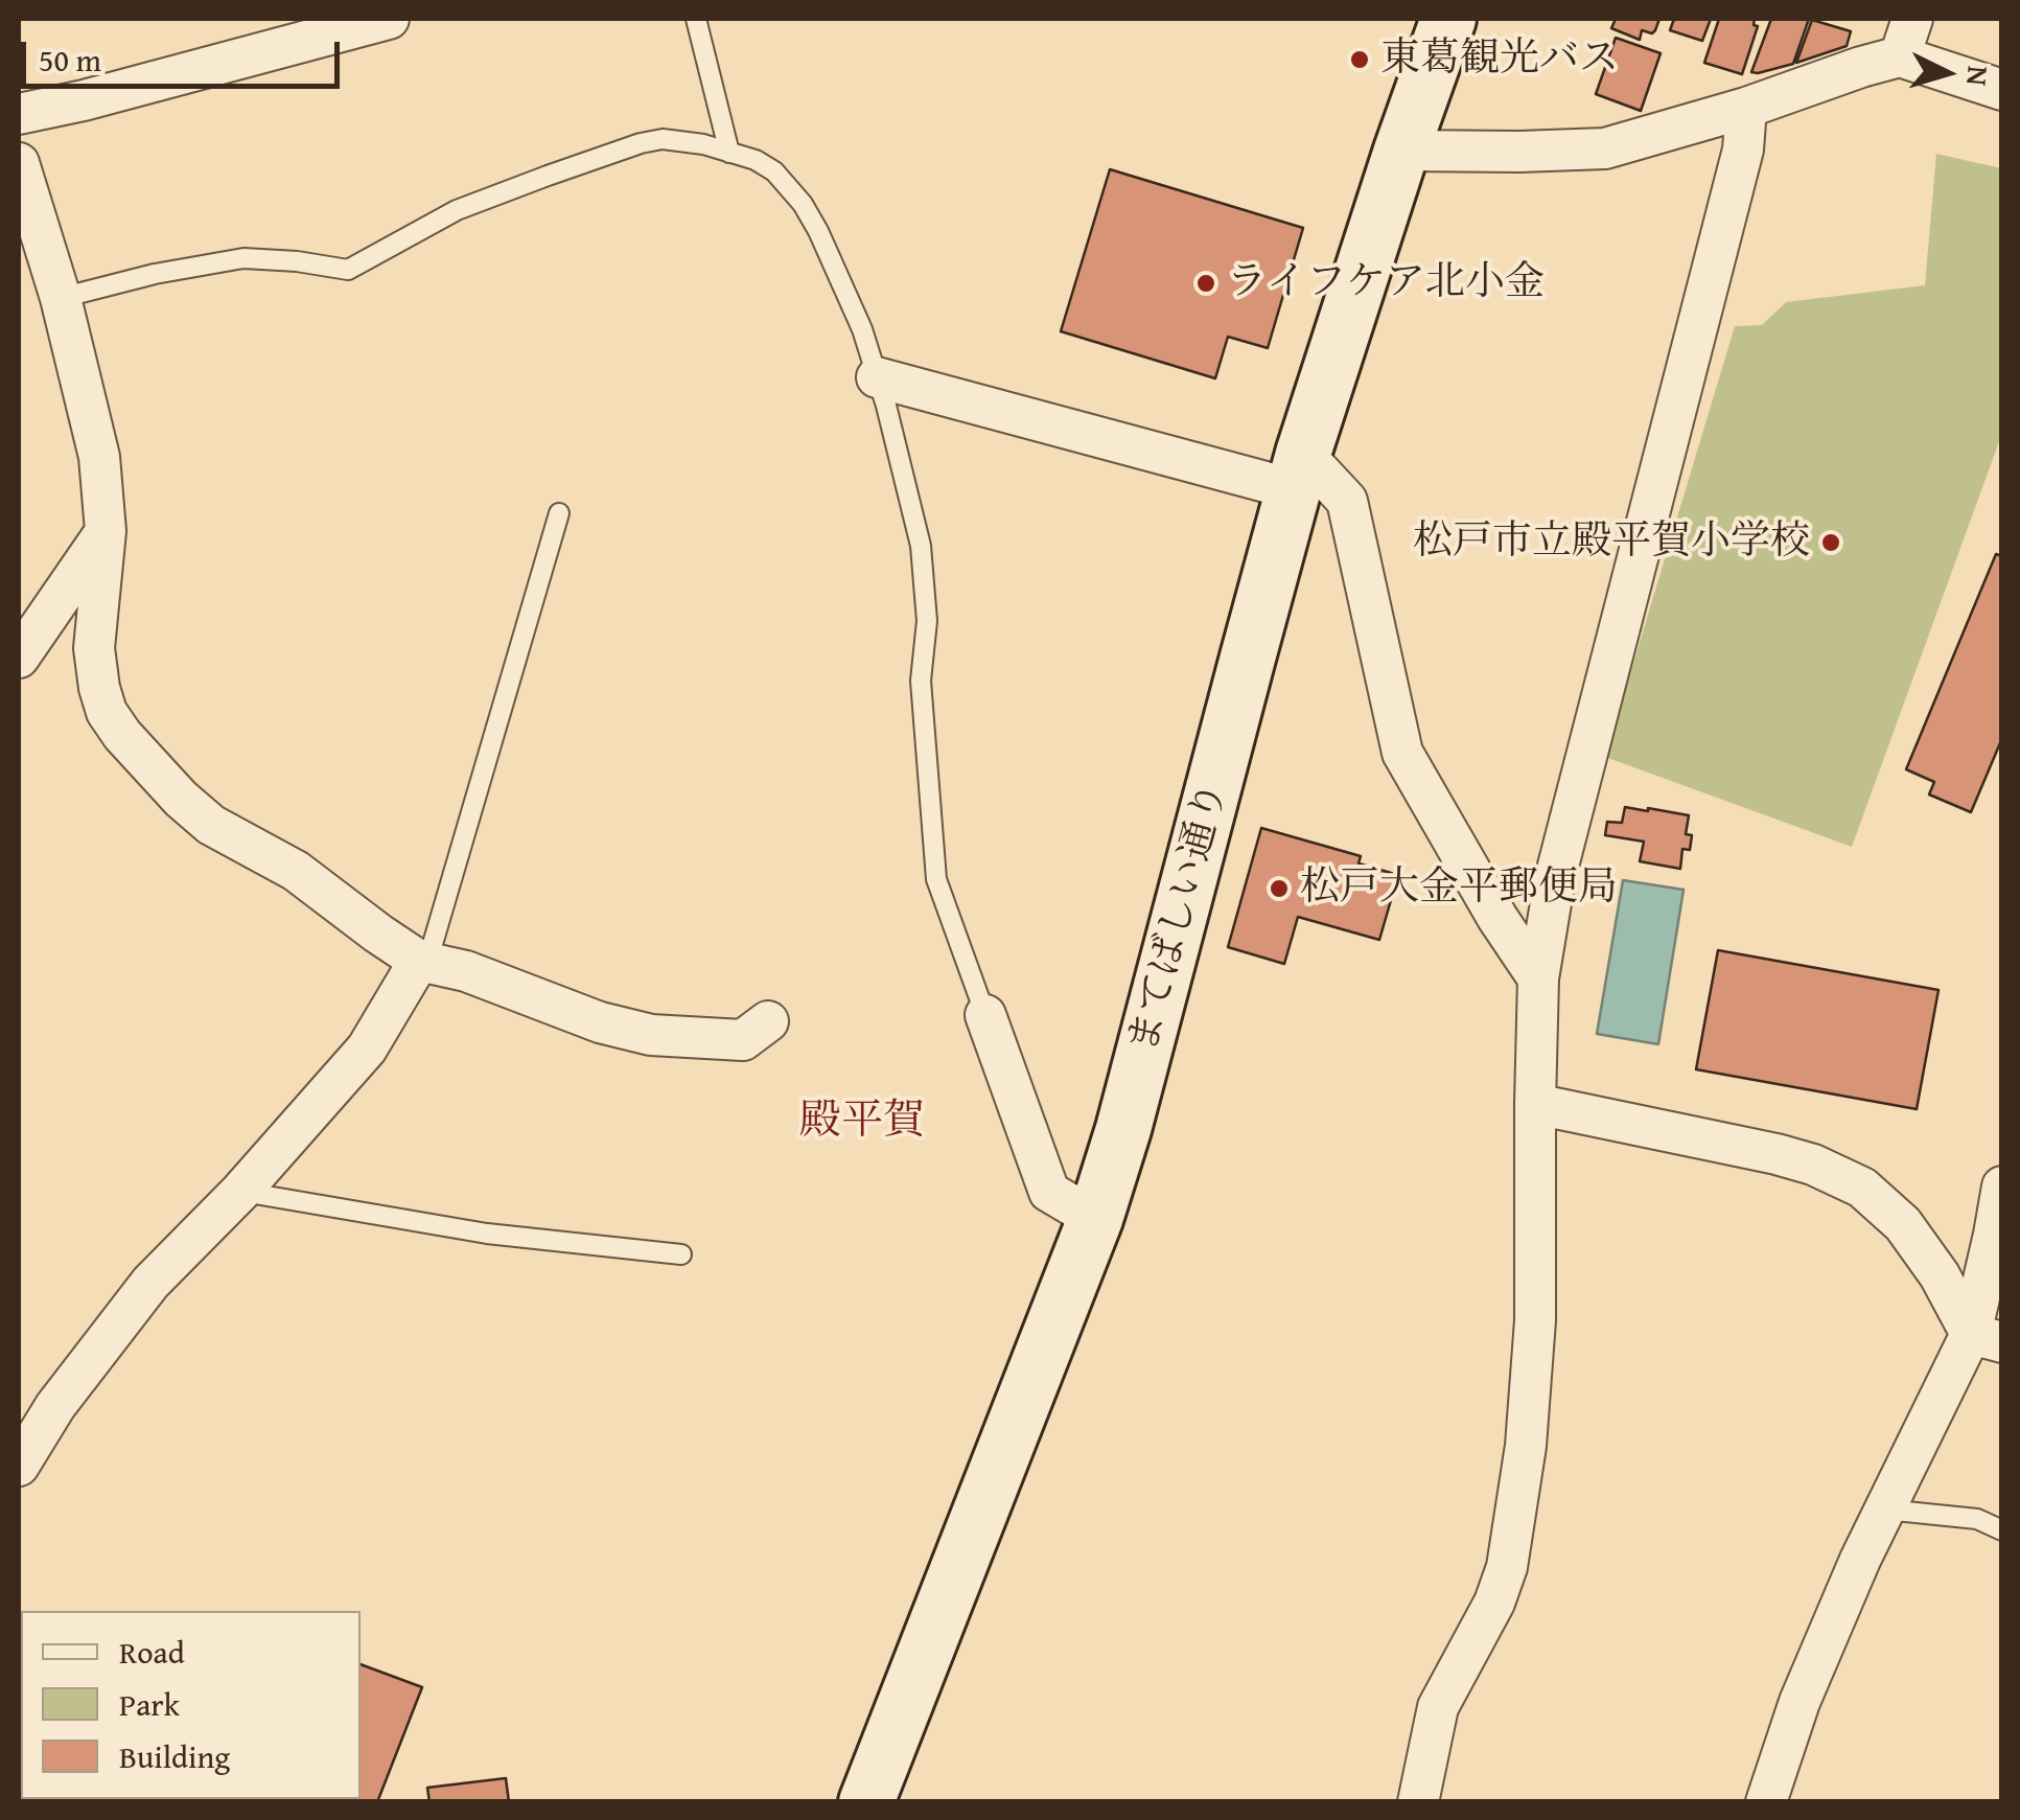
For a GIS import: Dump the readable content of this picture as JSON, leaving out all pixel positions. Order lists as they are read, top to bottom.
{
  "streets": {
    "street": ["まてばしい通り"]
  },
  "districts": ["殿平賀"],
  "places": [
    "東葛観光バス",
    "ライフケア北小金",
    "松戸市立殿平賀小学校",
    "松戸大金平郵便局"
  ],
  "legend": ["Road", "Park", "Building"],
  "scale_bar": "50 m",
  "north": "right"
}
